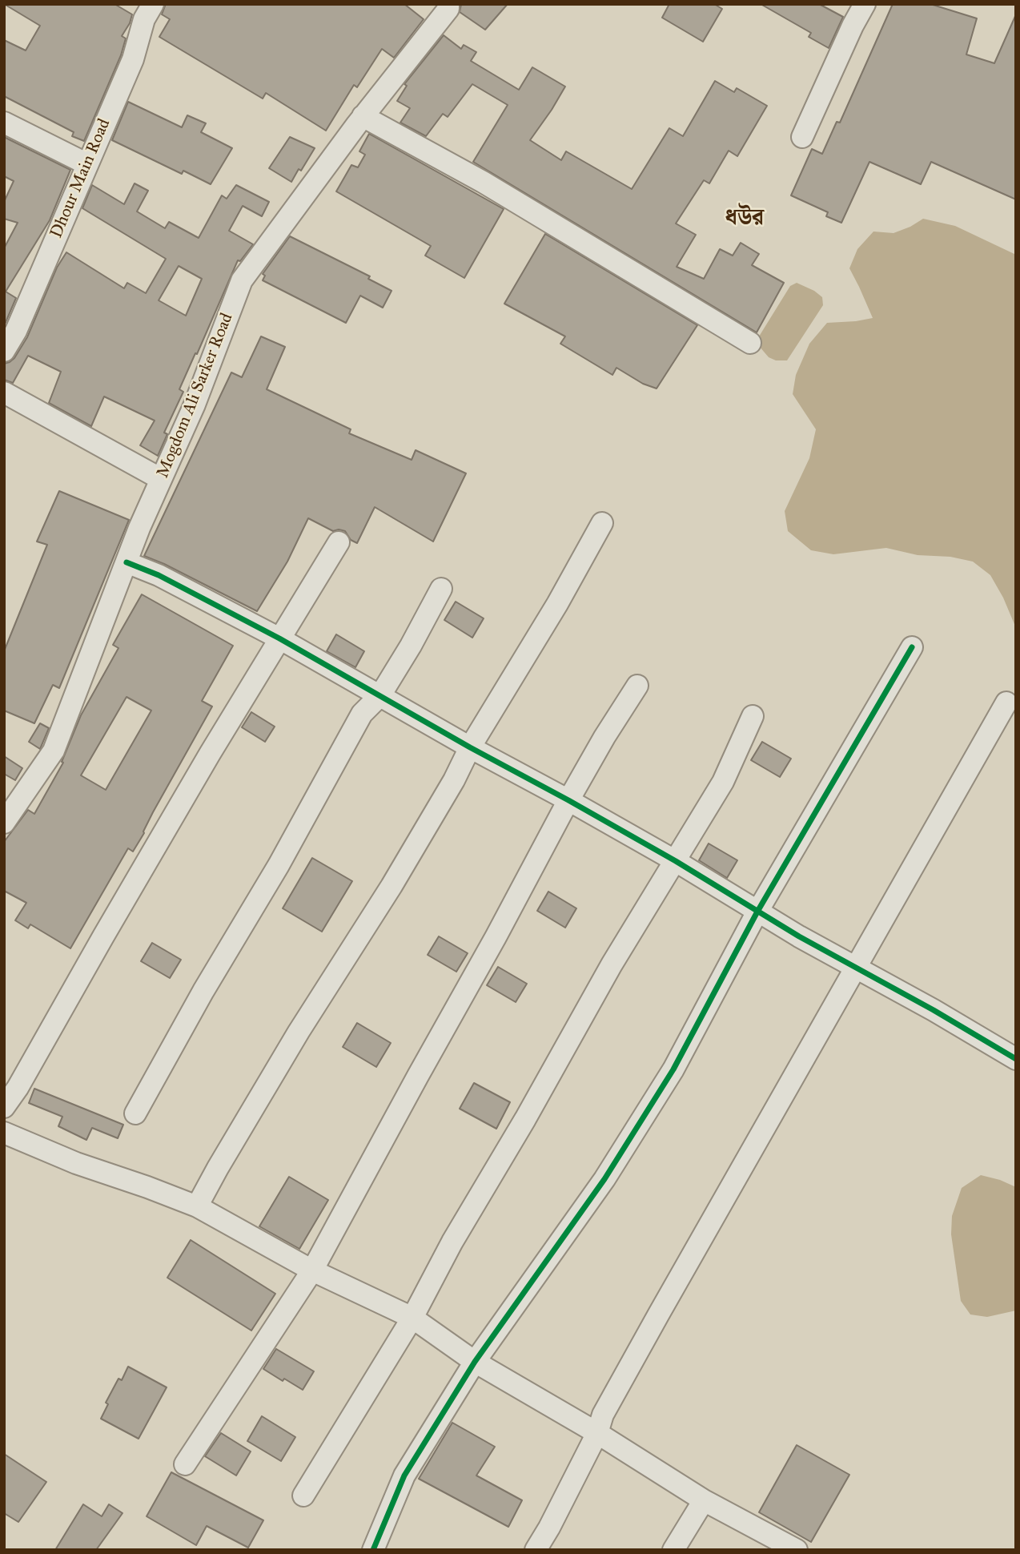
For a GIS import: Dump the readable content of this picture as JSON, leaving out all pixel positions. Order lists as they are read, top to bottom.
{
  "streets": {
    "street": ["Dhour Main Road", "Mogdom Ali Sarker Road"]
  },
  "districts": ["ধউর"]
}
